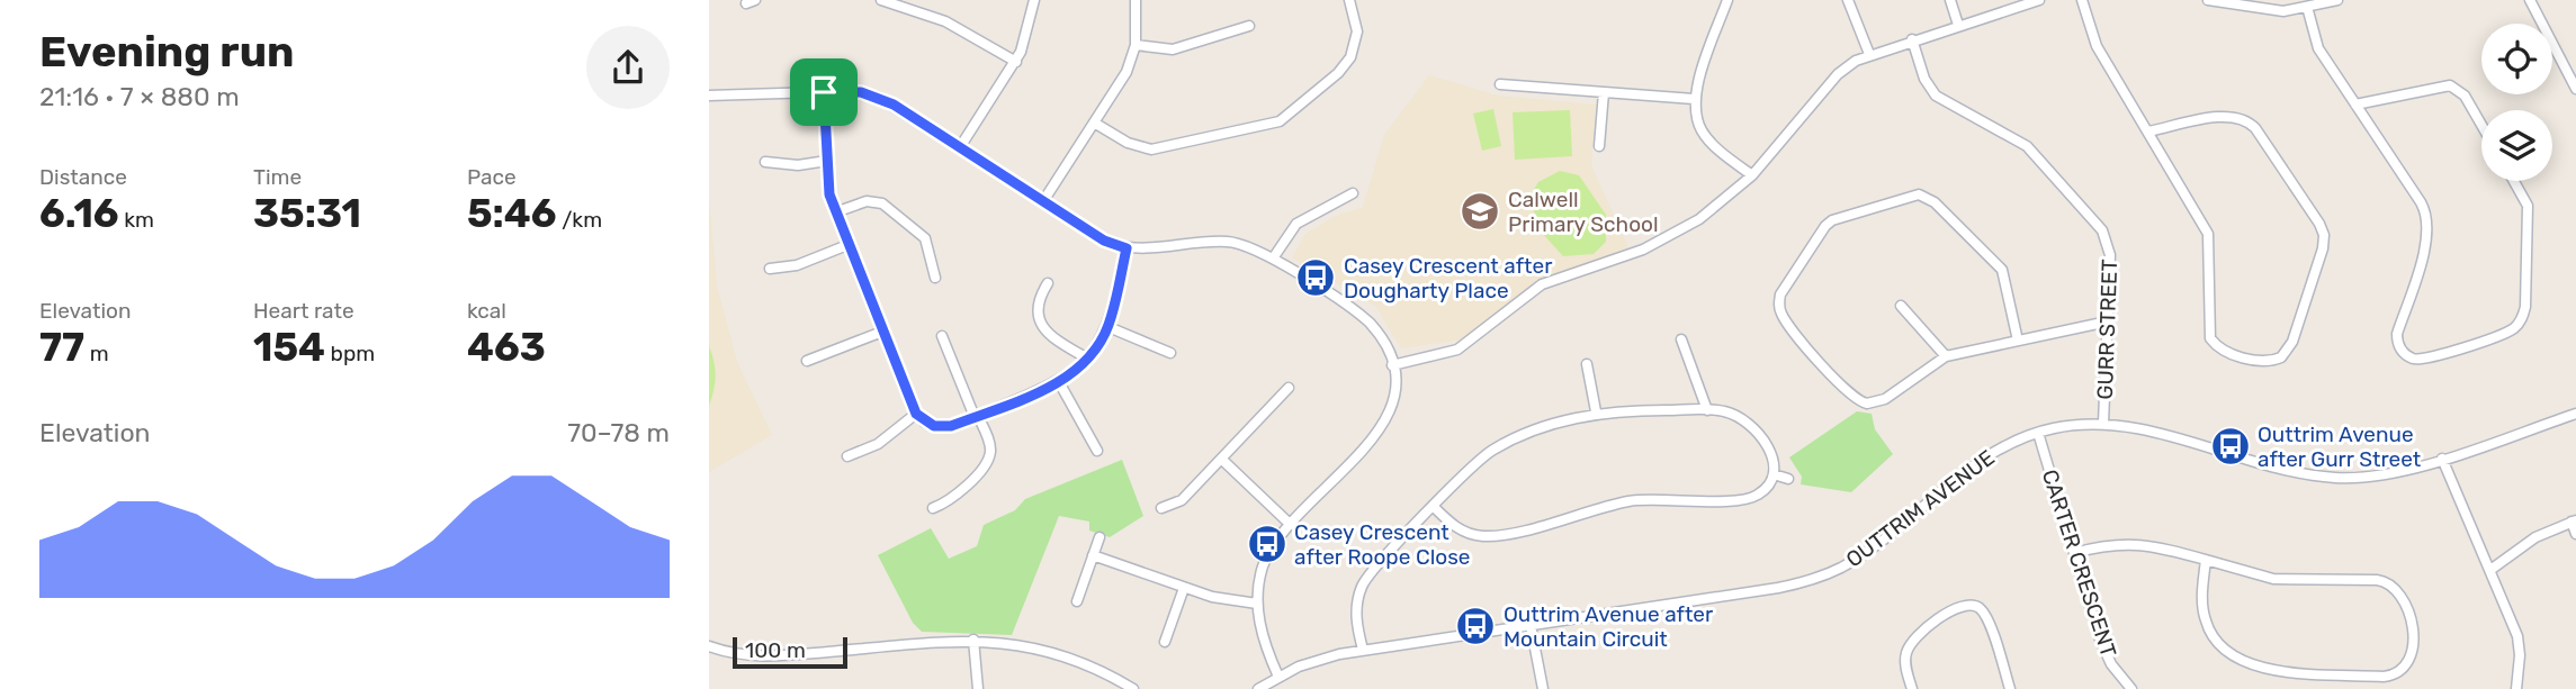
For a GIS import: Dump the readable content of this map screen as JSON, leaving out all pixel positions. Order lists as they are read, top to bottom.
{
  "streets": {
    "street": ["GURR STREET", "OUTTRIM AVENUE", "CARTER CRESCENT"]
  },
  "crossings": [
    ["GURR STREET", "OUTTRIM AVENUE"],
    ["OUTTRIM AVENUE", "CARTER CRESCENT"]
  ],
  "places": {
    "school or university": ["Calwell Primary School"],
    "bus stop": [
      "Casey Crescent after Dougharty Place",
      "Outtrim Avenue after Gurr Street",
      "Casey Crescent after Roope Close",
      "Outtrim Avenue after Mountain Circuit"
    ]
  },
  "scale_bar": "100 m",
  "page": {
    "heading": ["Evening run", "21:16 · 7 × 880 m"],
    "stats": [
      ["Distance", "6.16 km"],
      ["Time", "35:31"],
      ["Pace", "5:46 /km"],
      ["Elevation", "77 m"],
      ["Heart rate", "154 bpm"],
      ["kcal", "463"]
    ],
    "chart": ["Elevation", "70–78 m"],
    "scale": "100 m"
  }
}
